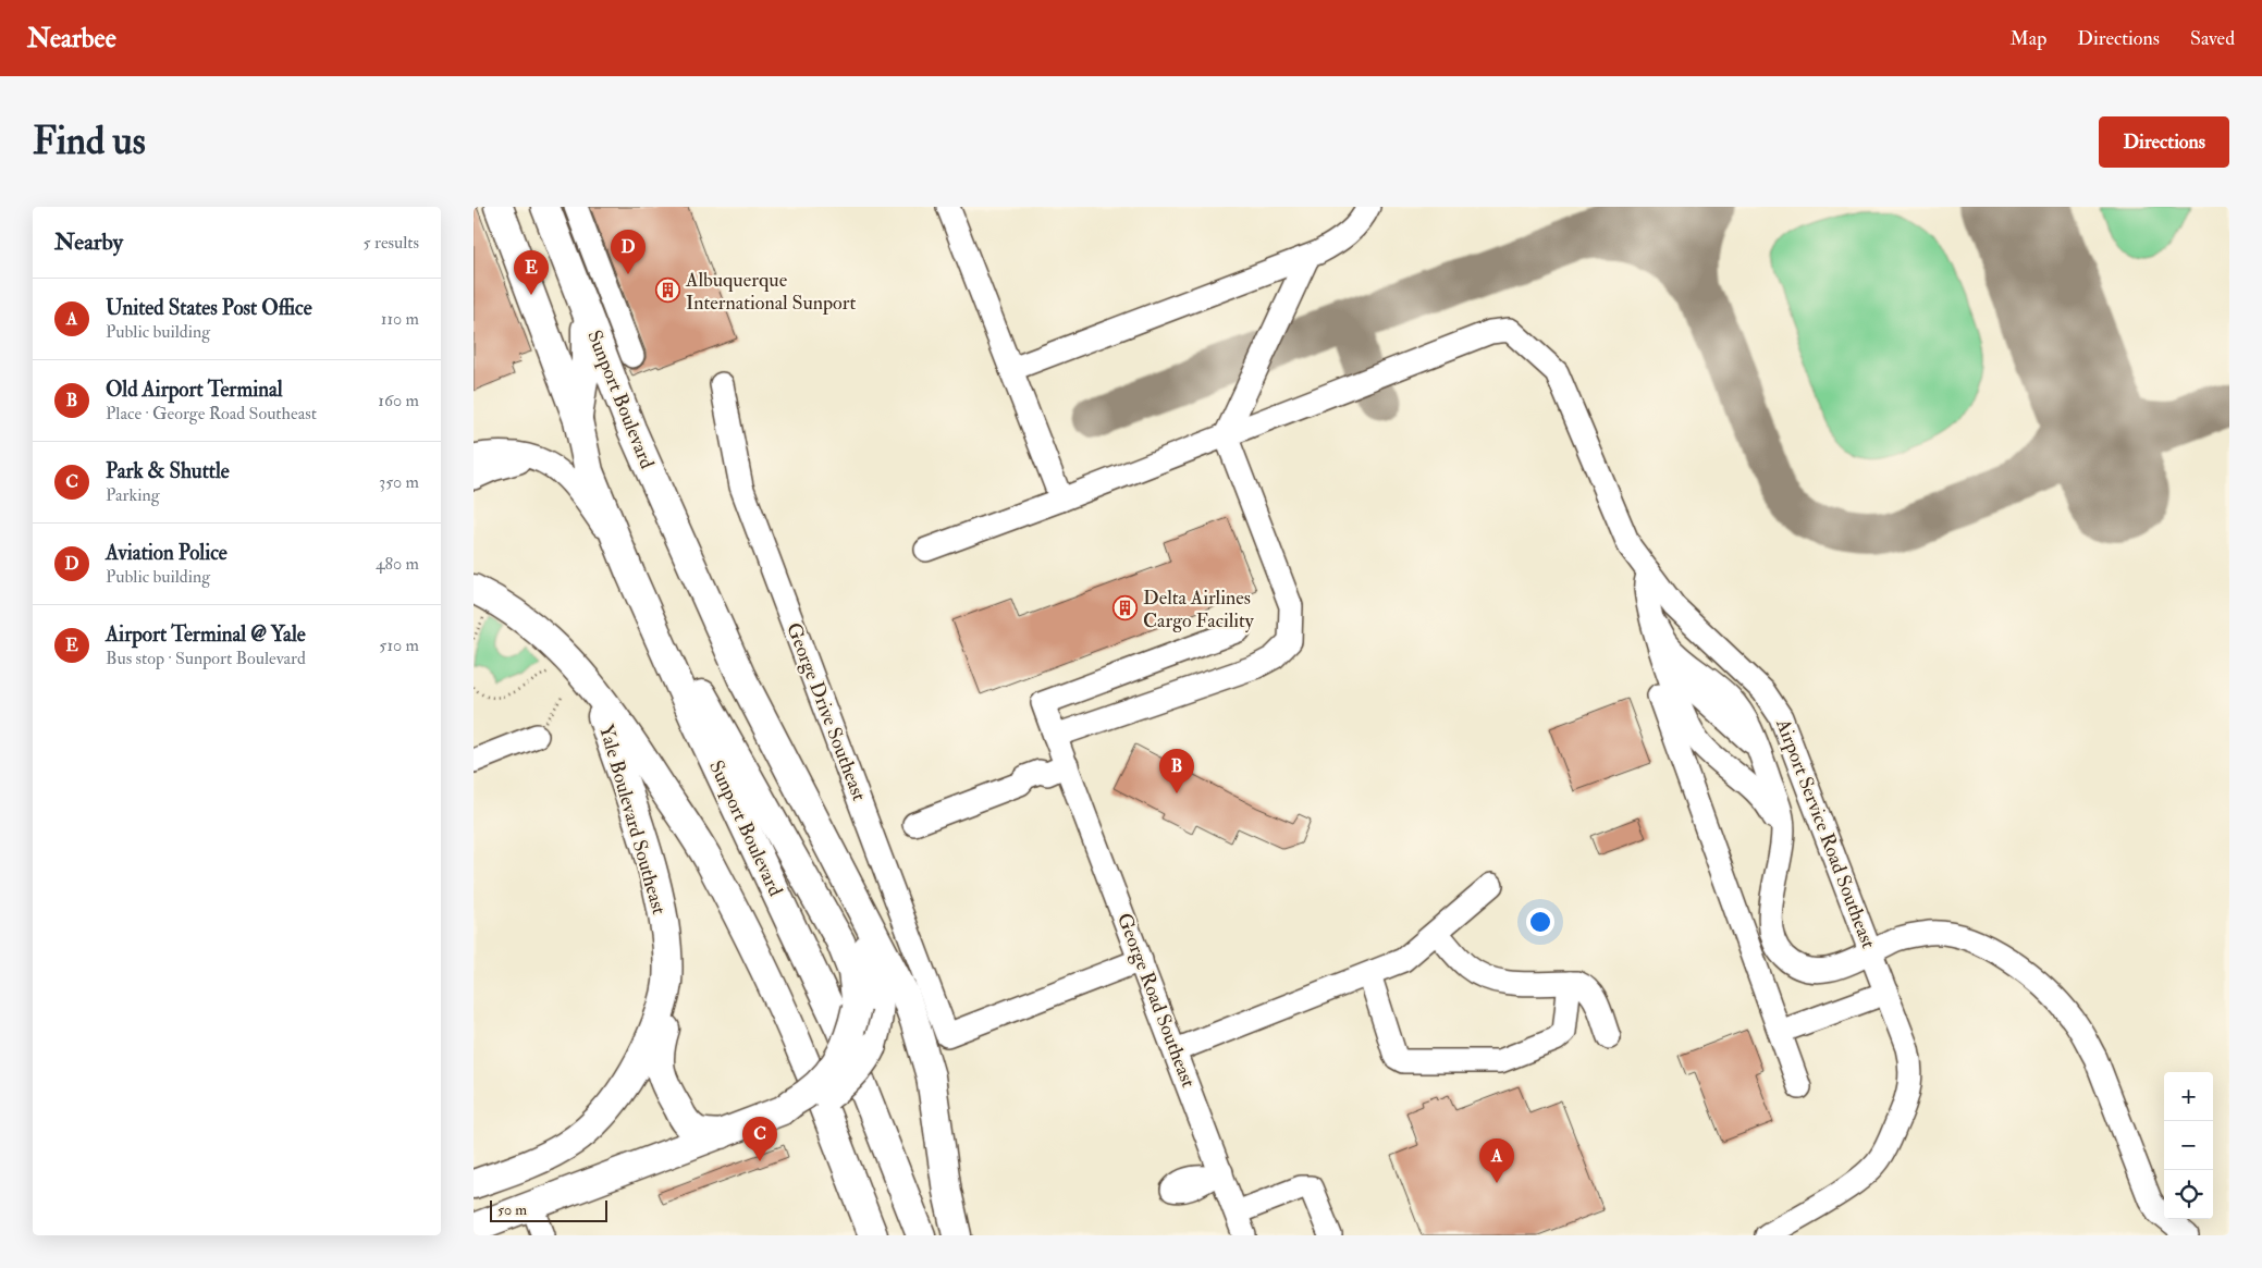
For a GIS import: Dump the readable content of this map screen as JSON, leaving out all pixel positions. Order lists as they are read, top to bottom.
{
  "streets": {
    "main road": ["Sunport Boulevard", "Yale Boulevard Southeast"],
    "street": ["George Drive Southeast", "Airport Service Road Southeast", "George Road Southeast"]
  },
  "crossings": [
    ["George Drive Southeast", "George Road Southeast"]
  ],
  "places": {
    "building": ["Albuquerque International Sunport", "Delta Airlines Cargo Facility"]
  },
  "scale_bar": "50 m",
  "page": {
    "header": "Nearbee",
    "nav": ["Map", "Directions", "Saved"],
    "buttons": "Directions",
    "title": "Find us",
    "heading": ["Nearby", "5 results"],
    "pins": [
      "D",
      "E",
      "B",
      "C",
      "A"
    ],
    "list": [
      {
        "mark": "A",
        "name": "United States Post Office",
        "note": "Public building",
        "value": "110 m"
      },
      {
        "mark": "B",
        "name": "Old Airport Terminal",
        "note": "Place · George Road Southeast",
        "value": "160 m"
      },
      {
        "mark": "C",
        "name": "Park & Shuttle",
        "note": "Parking",
        "value": "350 m"
      },
      {
        "mark": "D",
        "name": "Aviation Police",
        "note": "Public building",
        "value": "480 m"
      },
      {
        "mark": "E",
        "name": "Airport Terminal @ Yale",
        "note": "Bus stop · Sunport Boulevard",
        "value": "510 m"
      }
    ],
    "map_buttons": ["+", "−"],
    "scale": "50 m"
  }
}
